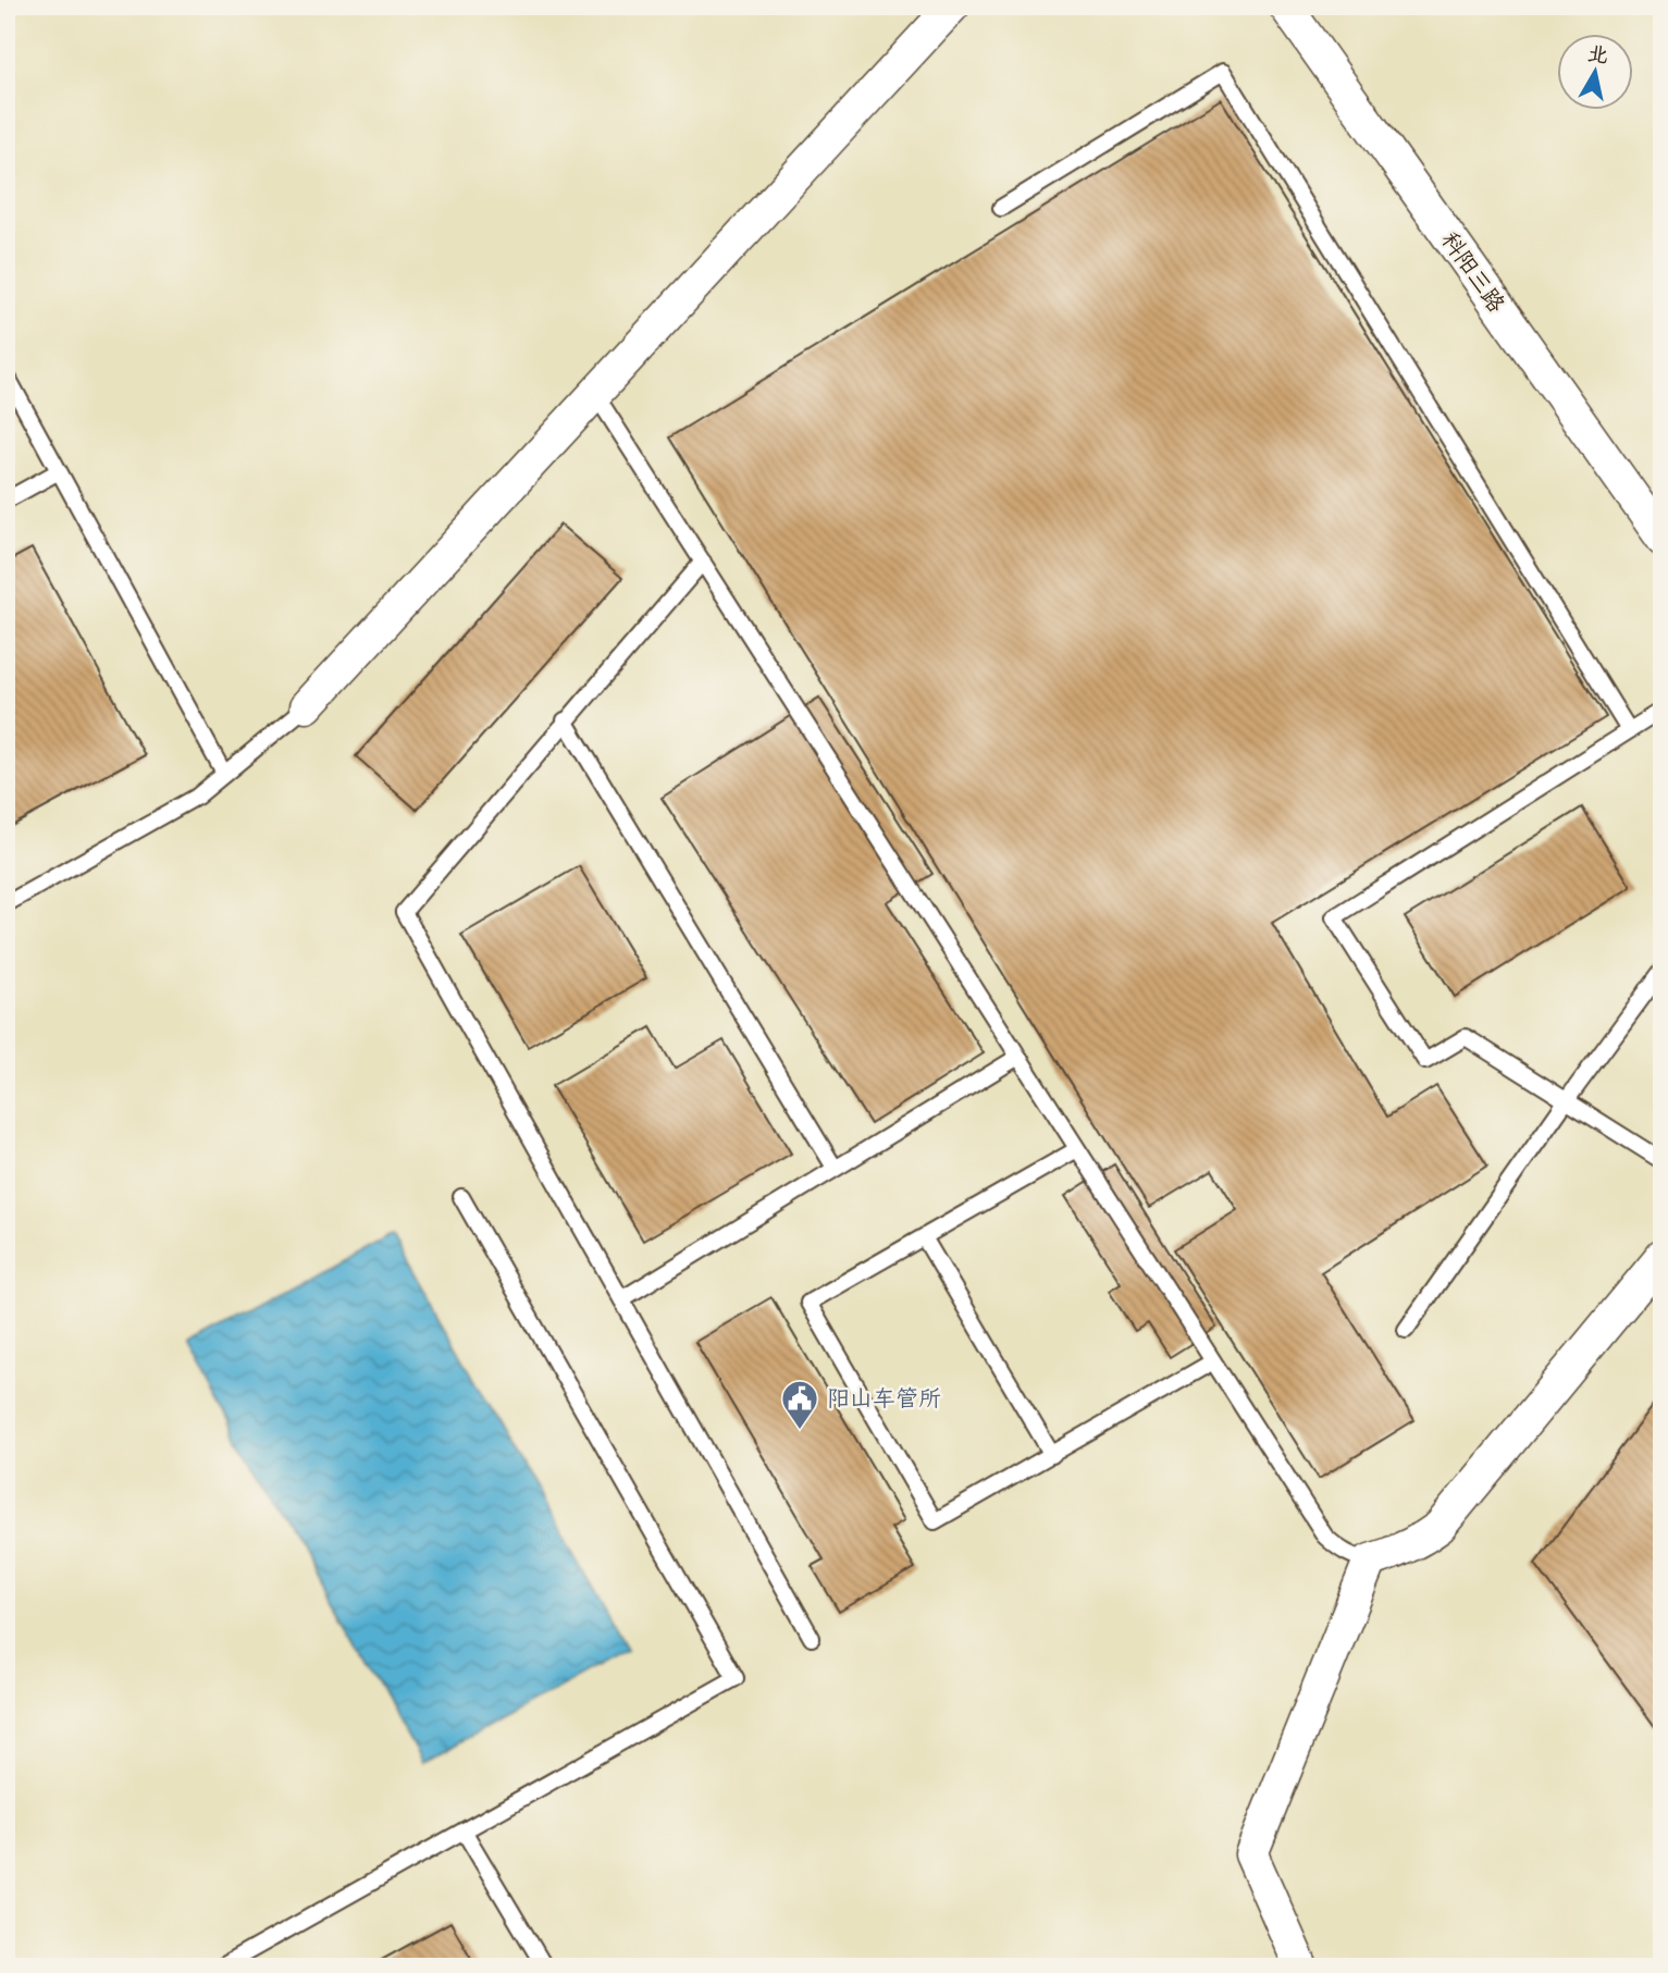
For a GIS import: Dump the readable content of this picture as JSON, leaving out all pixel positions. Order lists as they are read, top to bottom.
{
  "streets": {
    "street": ["科阳三路"]
  },
  "places": {
    "public building": ["阳山车管所"]
  },
  "north": "top"
}
